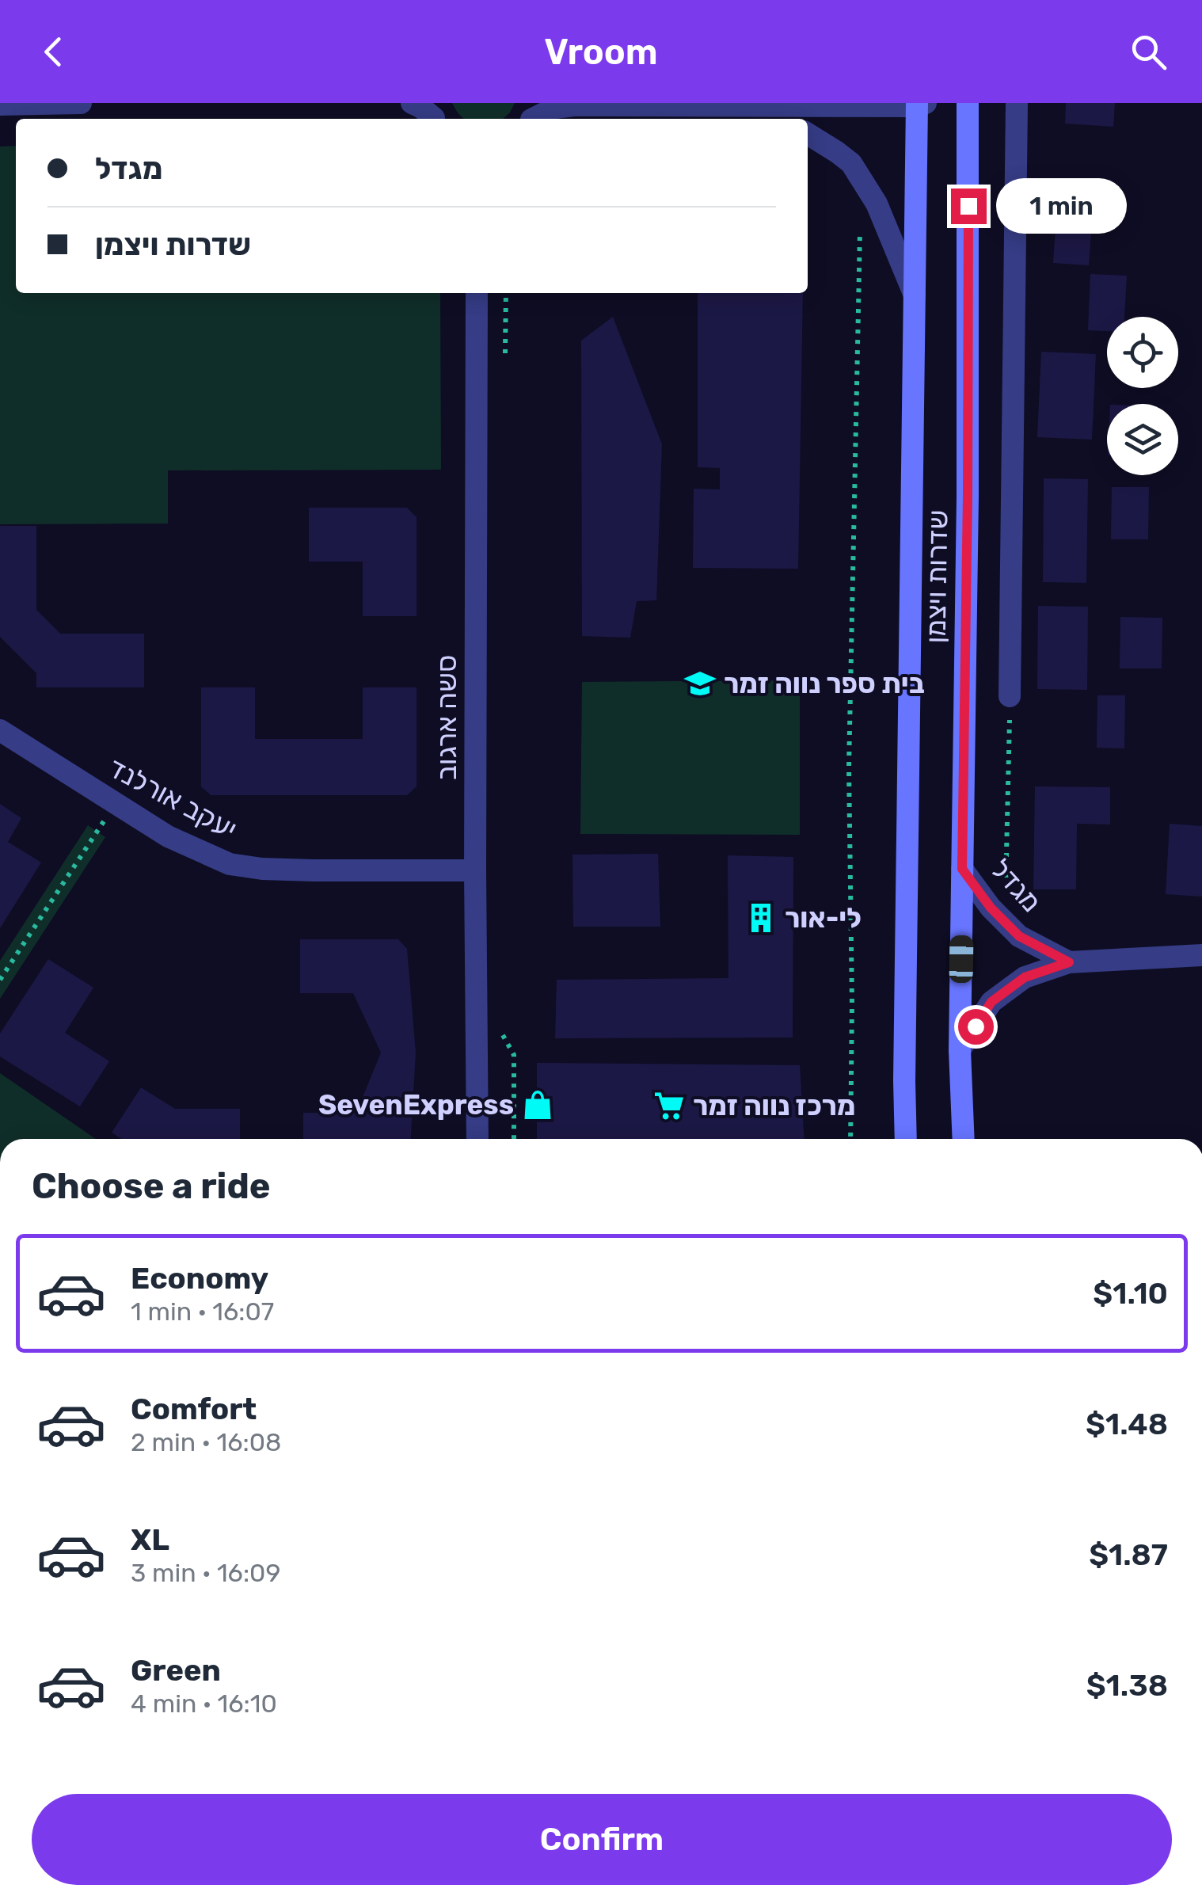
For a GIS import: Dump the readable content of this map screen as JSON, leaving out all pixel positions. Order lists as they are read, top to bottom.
{
  "streets": {
    "main road": ["שדרות ויצמן"],
    "street": ["סשה ארגוב", "יעקב אורלנד", "מגדל"]
  },
  "crossings": [
    ["שדרות ויצמן", "מגדל"],
    ["סשה ארגוב", "יעקב אורלנד"]
  ],
  "places": {
    "school or university": ["בית ספר נווה זמר"],
    "building": ["לי-אור"],
    "shop": ["SevenExpress"],
    "supermarket": ["מרכז נווה זמר"]
  },
  "page": {
    "header": "Vroom",
    "banner": ["מגדל", "שדרות ויצמן"],
    "bubble": "1 min",
    "heading": "Choose a ride",
    "list": [
      {
        "name": "Economy",
        "note": "1 min · 16:07",
        "value": "$1.10"
      },
      {
        "name": "Comfort",
        "note": "2 min · 16:08",
        "value": "$1.48"
      },
      {
        "name": "XL",
        "note": "3 min · 16:09",
        "value": "$1.87"
      },
      {
        "name": "Green",
        "note": "4 min · 16:10",
        "value": "$1.38"
      }
    ],
    "buttons": "Confirm"
  }
}
